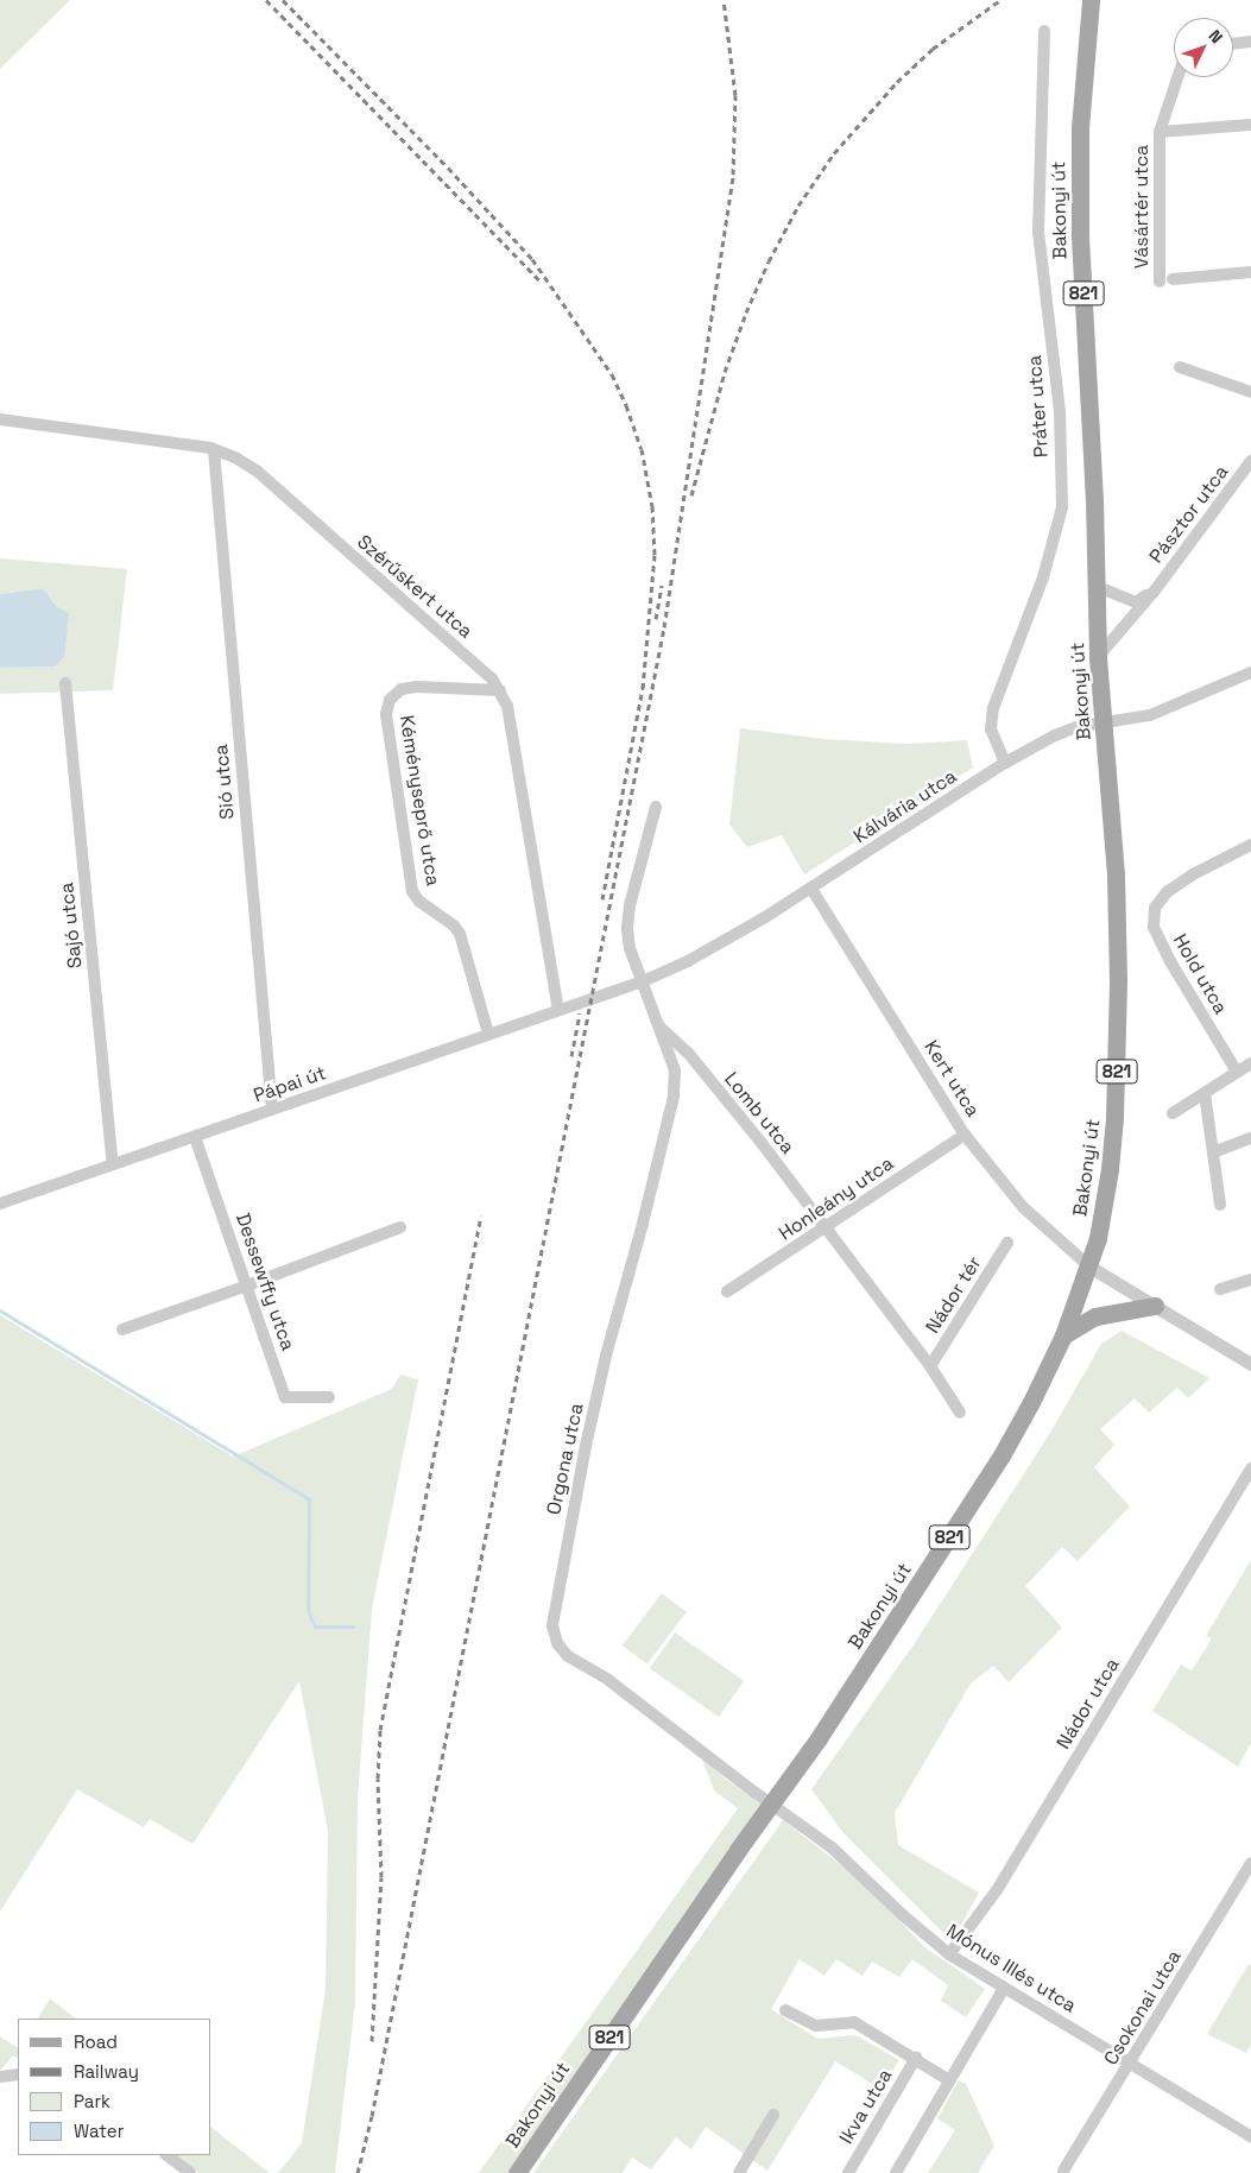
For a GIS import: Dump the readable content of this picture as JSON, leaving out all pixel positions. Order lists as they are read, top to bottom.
{
  "streets": {
    "main road": ["Bakonyi út", "821"],
    "street": [
      "Vásártér utca",
      "Práter utca",
      "Pásztor utca",
      "Szérűskert utca",
      "Sió utca",
      "Kéményseprő utca",
      "Kálvária utca",
      "Sajó utca",
      "Hold utca",
      "Kert utca",
      "Pápai út",
      "Lomb utca",
      "Honleány utca",
      "Dessewffy utca",
      "Nádor tér",
      "Orgona utca",
      "Nádor utca",
      "Mónus Illés utca",
      "Csokonai utca",
      "Ikva utca"
    ]
  },
  "crossings": [
    ["Bakonyi út", "Pásztor utca"],
    ["Bakonyi út", "Kálvária utca"],
    ["Bakonyi út", "Kert utca"],
    ["Bakonyi út", "Orgona utca"],
    ["Bakonyi út", "Mónus Illés utca"],
    ["Práter utca", "Kálvária utca"],
    ["Szérűskert utca", "Sió utca"],
    ["Szérűskert utca", "Kéményseprő utca"],
    ["Szérűskert utca", "Pápai út"],
    ["Sió utca", "Pápai út"],
    ["Kéményseprő utca", "Pápai út"],
    ["Kálvária utca", "Kert utca"],
    ["Kálvária utca", "Pápai út"],
    ["Kálvária utca", "Lomb utca"],
    ["Sajó utca", "Pápai út"],
    ["Kert utca", "Honleány utca"],
    ["Pápai út", "Dessewffy utca"],
    ["Lomb utca", "Honleány utca"],
    ["Lomb utca", "Nádor tér"],
    ["Lomb utca", "Orgona utca"],
    ["Orgona utca", "Mónus Illés utca"],
    ["Nádor utca", "Mónus Illés utca"],
    ["Mónus Illés utca", "Csokonai utca"]
  ],
  "legend": [
    "Road",
    "Railway",
    "Park",
    "Water"
  ],
  "north": "top right"
}
